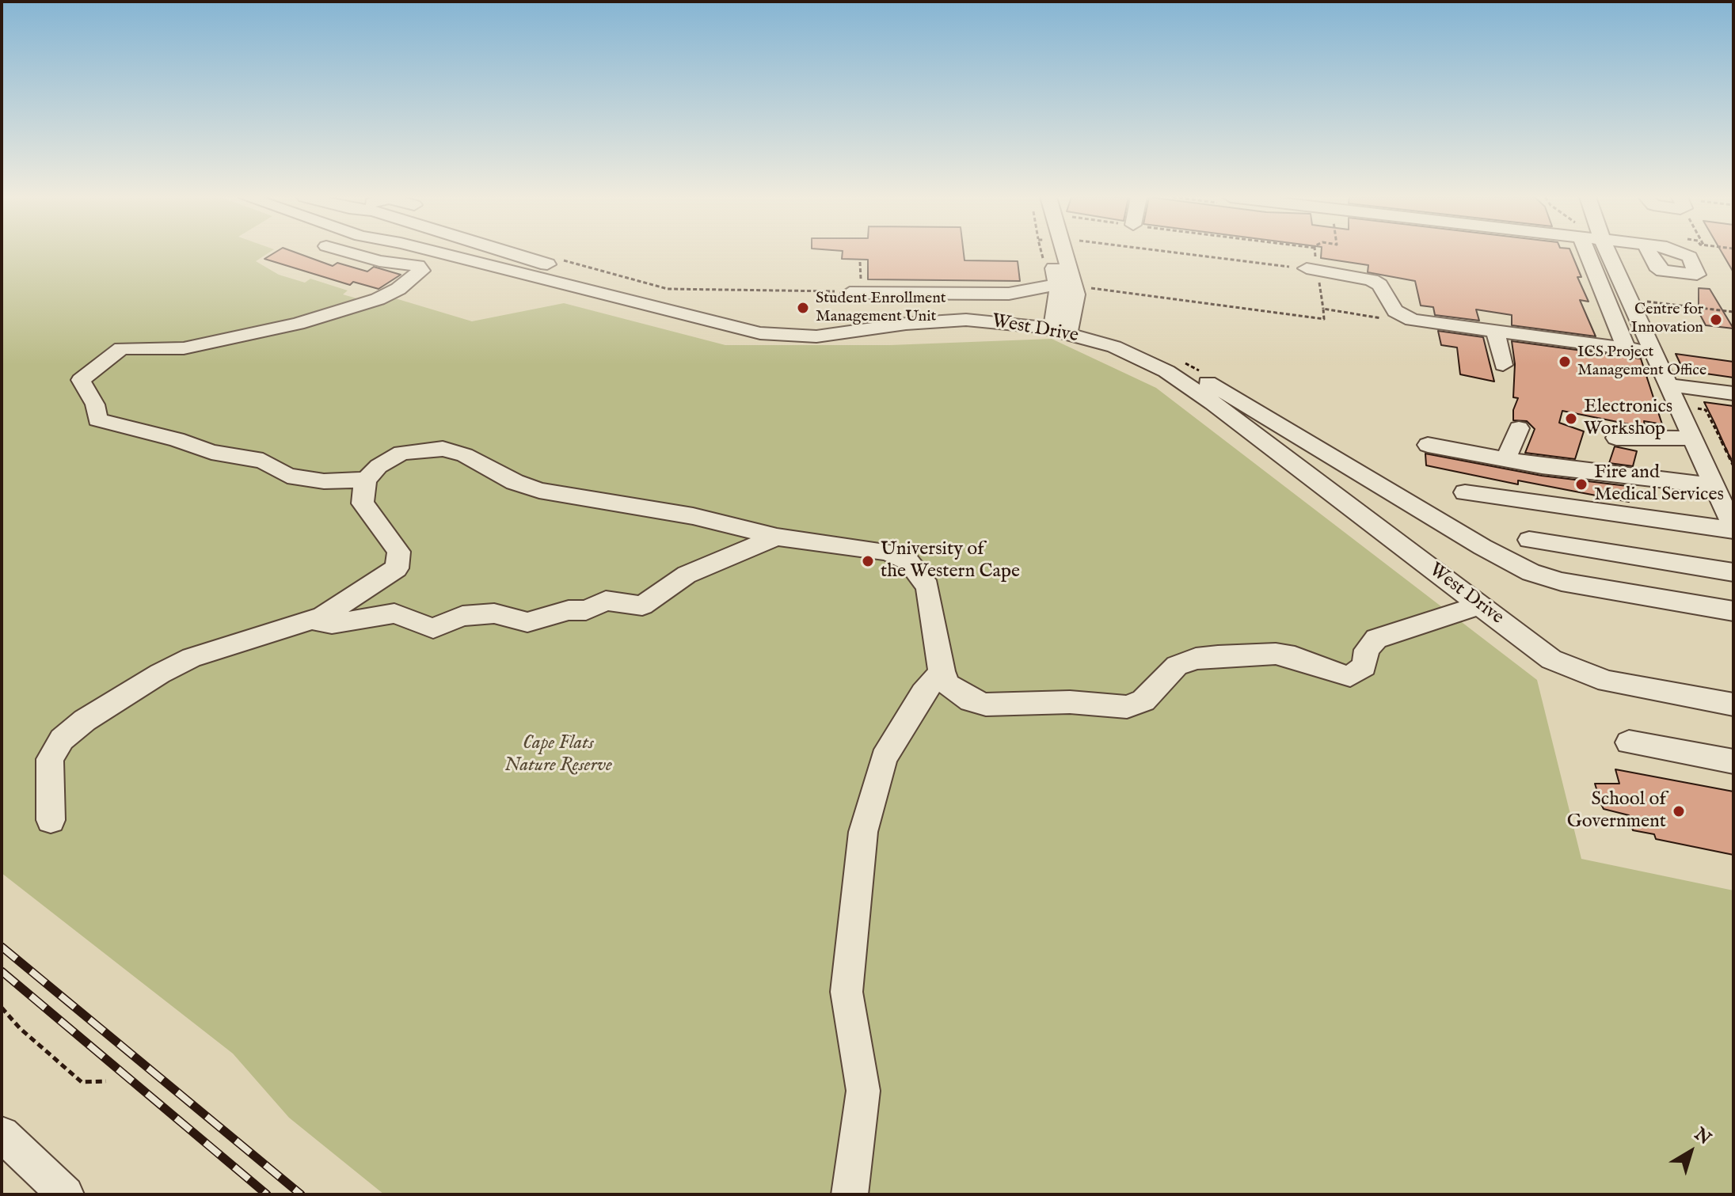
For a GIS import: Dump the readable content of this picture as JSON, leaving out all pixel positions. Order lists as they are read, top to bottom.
{
  "streets": {
    "street": ["West Drive"]
  },
  "parks": ["Cape Flats Nature Reserve"],
  "places": [
    "Student Enrollment Management Unit",
    "Centre for Innovation",
    "ICS Project Management Office",
    "Electronics Workshop",
    "Fire and Medical Services",
    "University of the Western Cape",
    "School of Government"
  ],
  "north": "top right"
}
